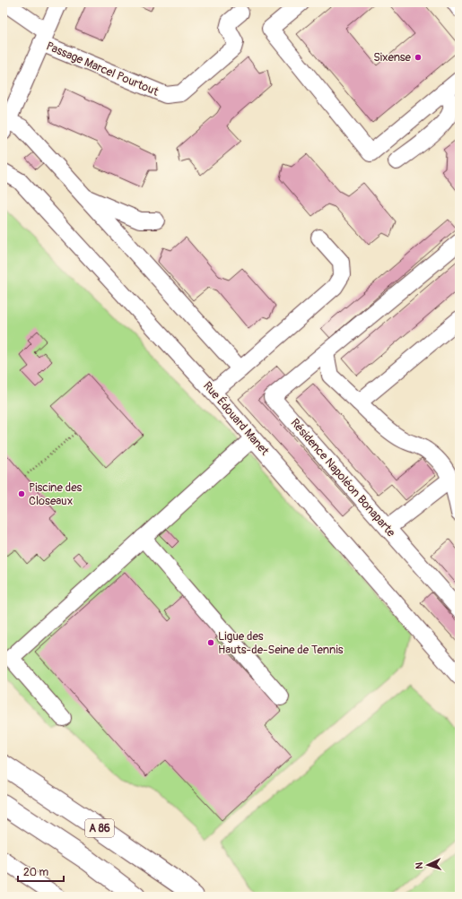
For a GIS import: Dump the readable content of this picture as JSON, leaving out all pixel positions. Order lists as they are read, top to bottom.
{
  "streets": {
    "highway": ["A 86"],
    "street": ["Passage Marcel Pourtout", "Rue Édouard Manet", "Résidence Napoléon Bonaparte"]
  },
  "places": ["Sixense", "Piscine des Closeaux", "Ligue des Hauts-de-Seine de Tennis"],
  "scale_bar": "20 m",
  "north": "left"
}
